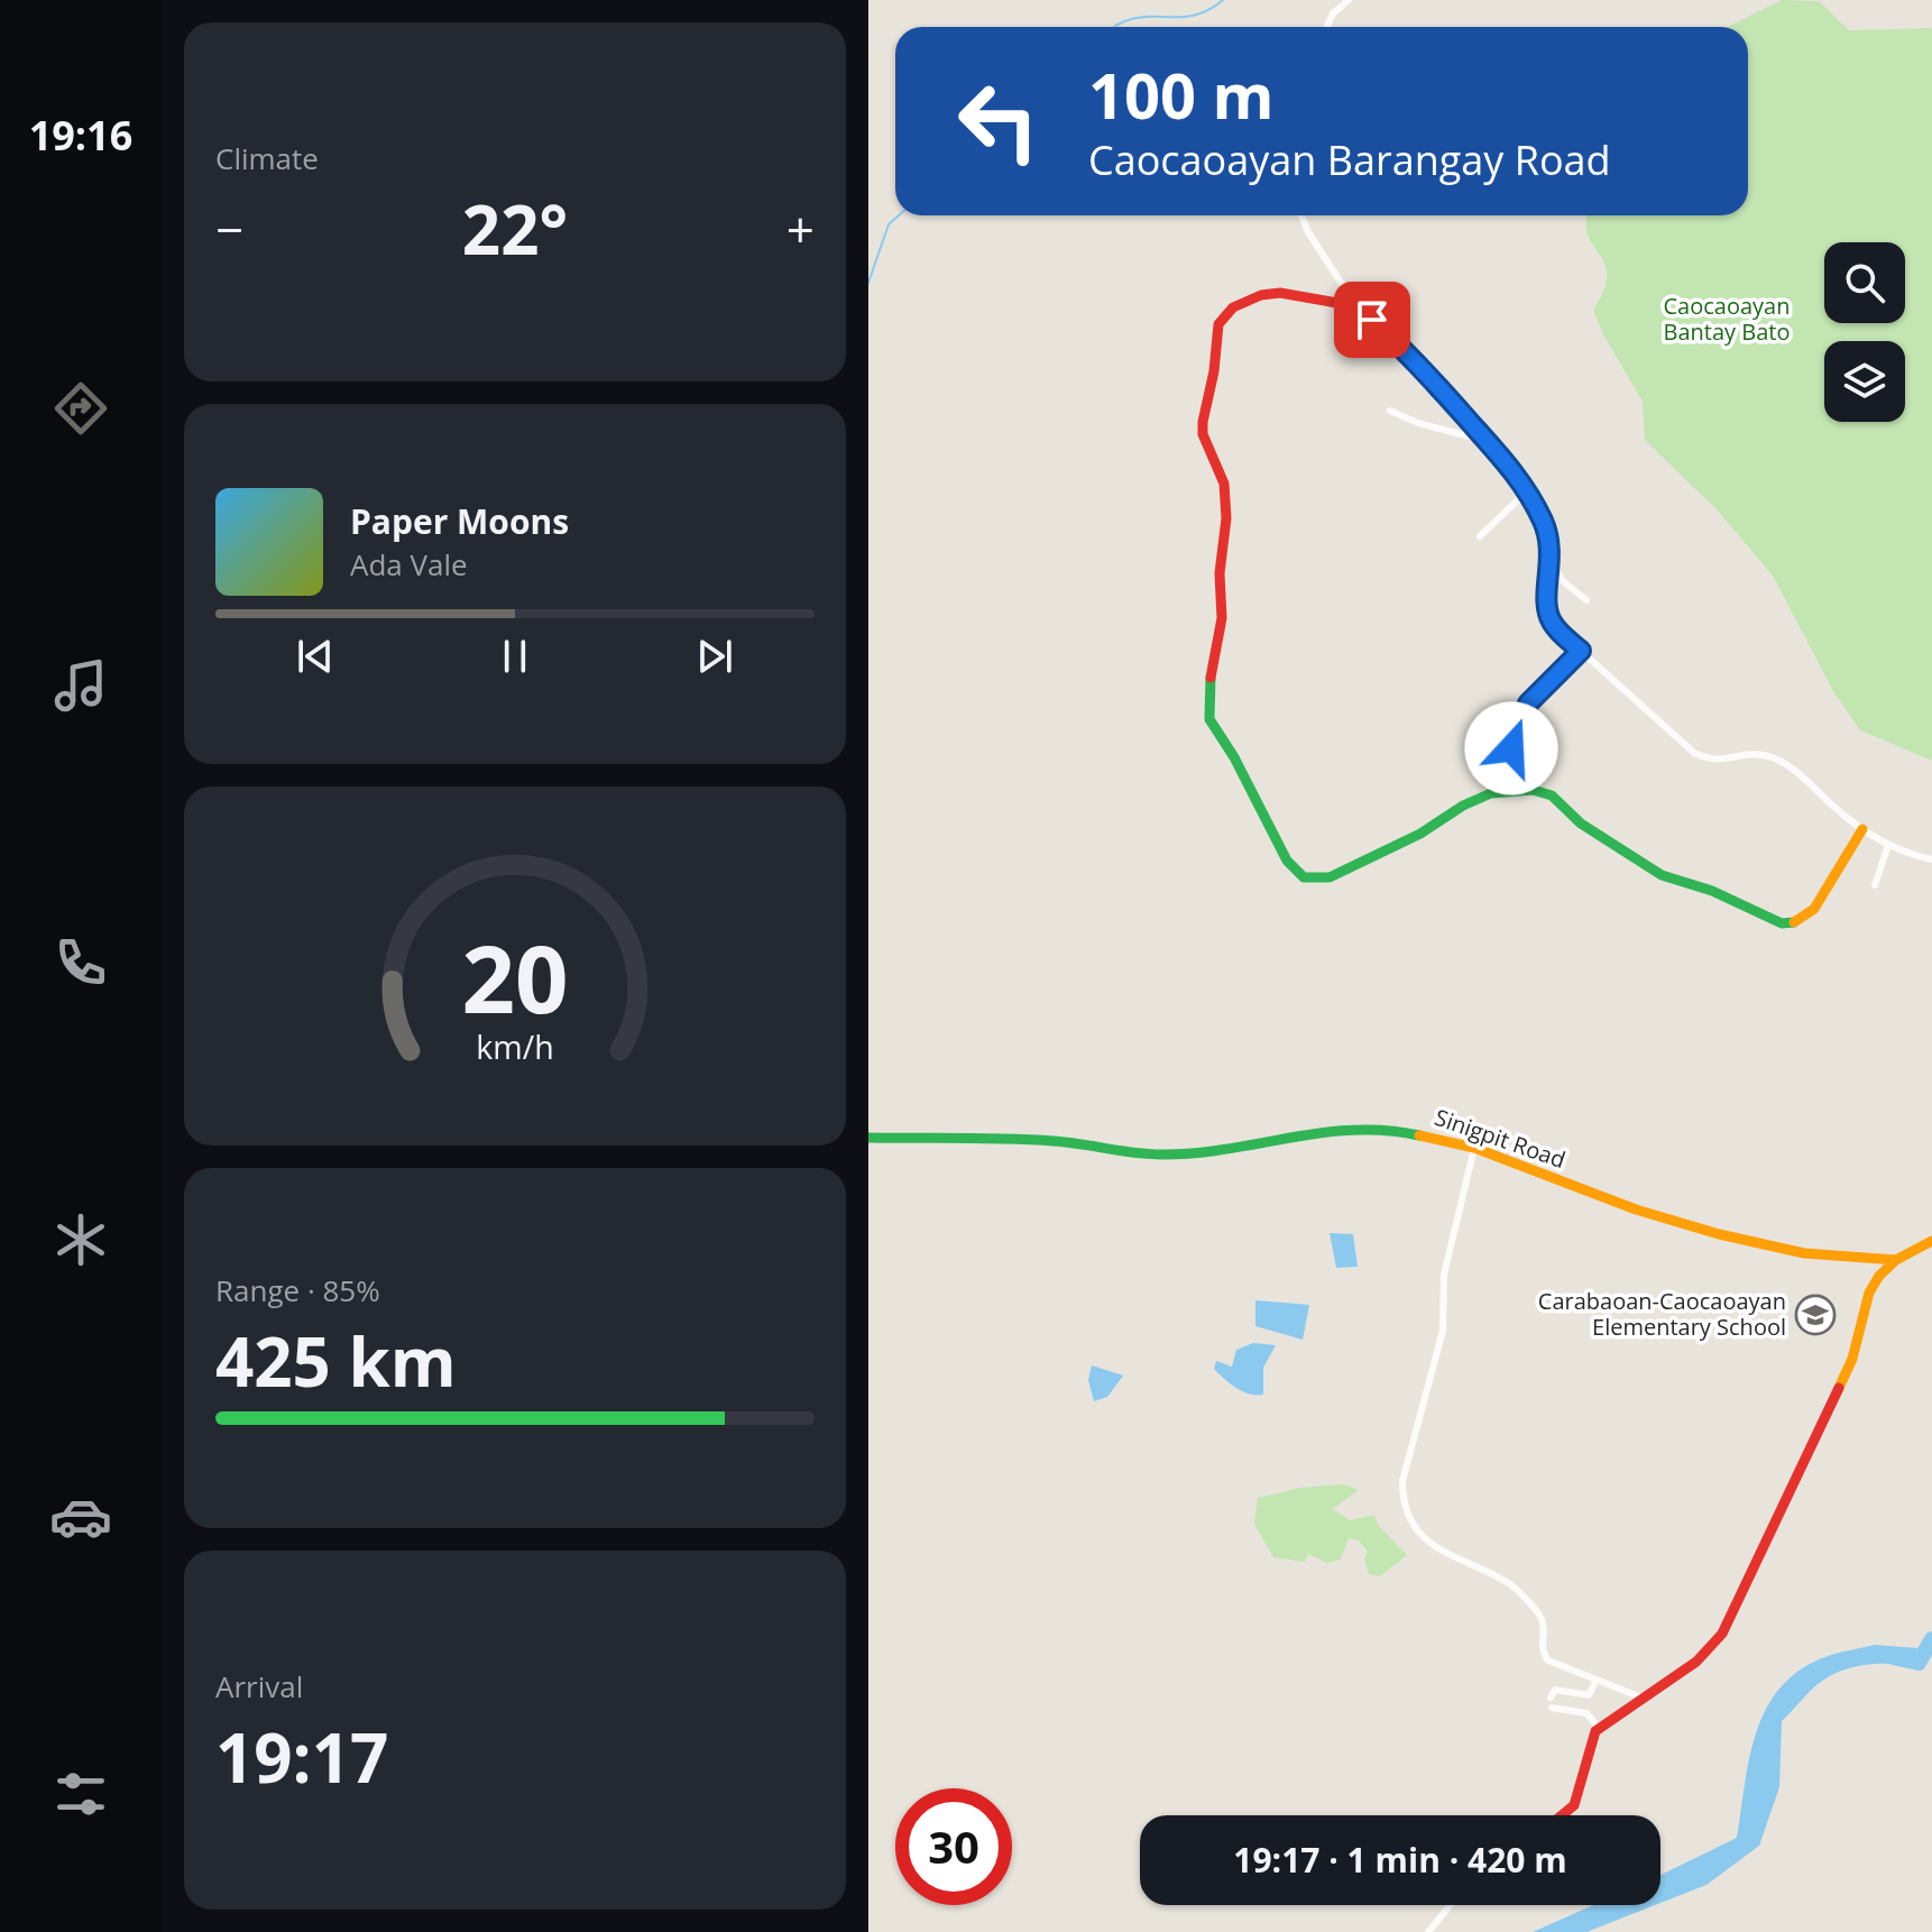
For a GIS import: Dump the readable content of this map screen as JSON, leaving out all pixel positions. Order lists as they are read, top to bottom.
{
  "streets": {
    "street": ["Sinigpit Road"]
  },
  "parks": ["Caocaoayan Bantay Bato"],
  "places": {
    "school or university": ["Carabaoan-Caocaoayan Elementary School"]
  },
  "page": {
    "tabs": "19:16",
    "tile": [
      "Climate",
      ["Range · 85%", "425 km"],
      ["Arrival", "19:17"]
    ],
    "turn": ["100 m", "Caocaoayan Barangay Road"],
    "heat": ["−", "22°", "+"],
    "song": ["Paper Moons", "Ada Vale"],
    "limit": "30",
    "trip": "19:17 · 1 min · 420 m",
    "gauge": ["20", "km/h"]
  }
}
